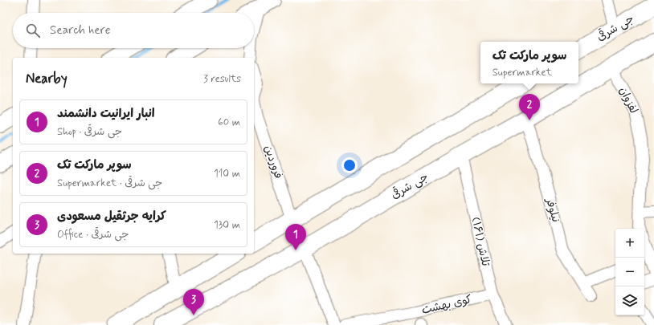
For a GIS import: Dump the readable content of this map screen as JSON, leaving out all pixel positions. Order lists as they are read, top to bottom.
{
  "streets": {
    "main road": ["جی شرقی"],
    "street": [
      "لفزوان",
      "فروردین",
      "نیلوفر",
      "تلاش (۱۶۱)",
      "کوی بهشت"
    ]
  },
  "crossings": [
    ["جی شرقی", "لفزوان"],
    ["جی شرقی", "نیلوفر"],
    ["جی شرقی", "تلاش (۱۶۱)"],
    ["تلاش (۱۶۱)", "کوی بهشت"]
  ],
  "page": {
    "search": "Search here",
    "popup": ["سوپر مارکت تک", "Supermarket"],
    "heading": ["Nearby", "3 results"],
    "pins": ["2", "1", "3"],
    "list": [
      {
        "mark": "1",
        "name": "انبار ایرانیت دانشمند",
        "note": "Shop · جی شرقی",
        "value": "60 m"
      },
      {
        "mark": "2",
        "name": "سوپر مارکت تک",
        "note": "Supermarket · جی شرقی",
        "value": "110 m"
      },
      {
        "mark": "3",
        "name": "کرایه جرثقیل مسعودی",
        "note": "Office · جی شرقی",
        "value": "130 m"
      }
    ],
    "map_buttons": ["+", "−"]
  }
}
